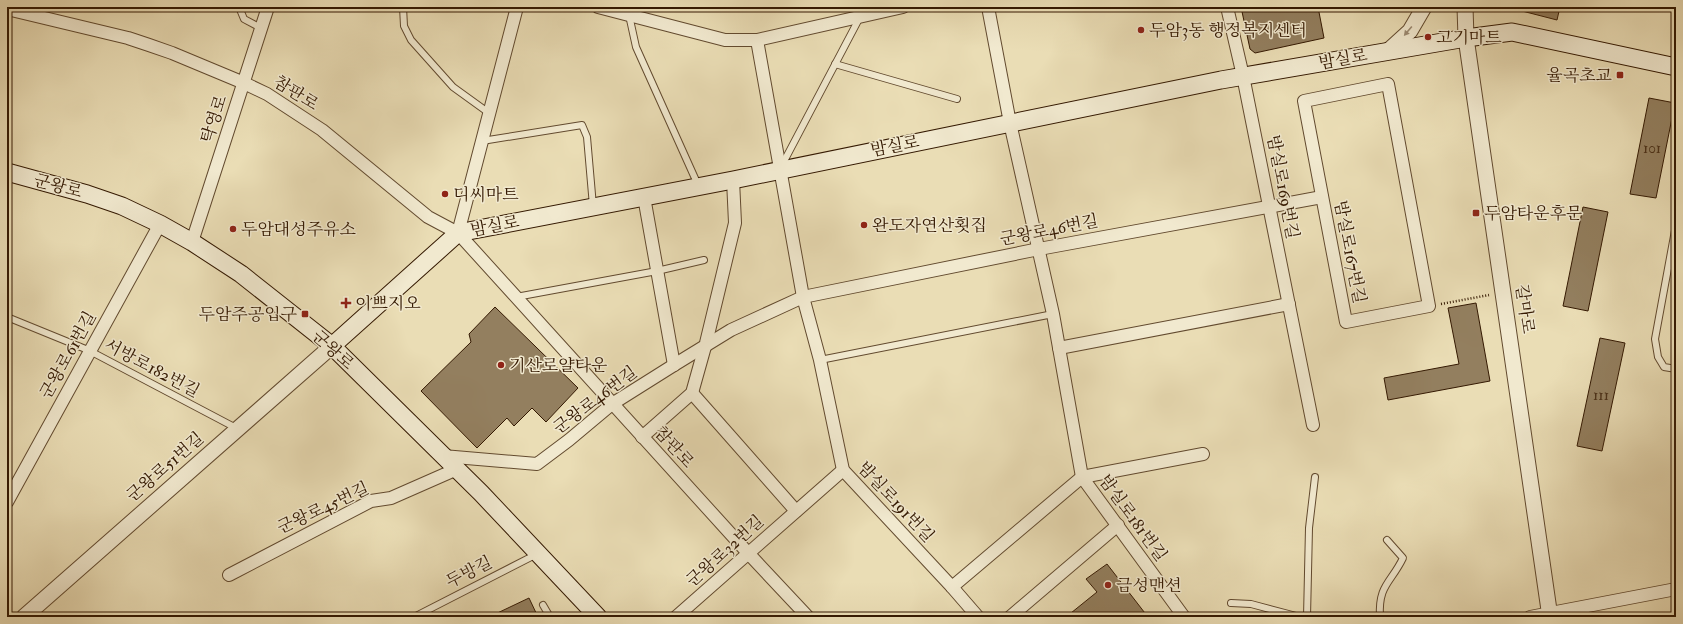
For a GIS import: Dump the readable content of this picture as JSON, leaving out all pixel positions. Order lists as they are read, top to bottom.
{
  "streets": {
    "main road": ["밤실로", "군왕로"],
    "street": [
      "참판로",
      "탁영로",
      "밤실로169번길",
      "군왕로46번길",
      "밤실로167번길",
      "갈마로",
      "군왕로61번길",
      "군왕로51번길",
      "밤실로191번길",
      "군왕로45번길",
      "밤실로181번길",
      "군왕로32번길"
    ],
    "lane": ["서방로182번길", "두방길"]
  },
  "crossings": [
    ["밤실로", "참판로"],
    ["밤실로", "군왕로"],
    ["밤실로", "밤실로169번길"],
    ["밤실로", "갈마로"],
    ["밤실로", "군왕로51번길"],
    ["밤실로", "밤실로191번길"],
    ["밤실로", "밤실로181번길"],
    ["참판로", "탁영로"],
    ["참판로", "군왕로46번길"],
    ["참판로", "군왕로32번길"],
    ["탁영로", "군왕로"],
    ["군왕로", "군왕로46번길"],
    ["군왕로", "군왕로61번길"],
    ["군왕로", "군왕로51번길"],
    ["군왕로", "군왕로45번길"],
    ["군왕로", "두방길"],
    ["밤실로169번길", "군왕로46번길"],
    ["군왕로46번길", "밤실로167번길"],
    ["군왕로46번길", "밤실로191번길"],
    ["군왕로46번길", "밤실로181번길"],
    ["군왕로61번길", "서방로182번길"],
    ["서방로182번길", "군왕로51번길"],
    ["밤실로191번길", "밤실로181번길"],
    ["밤실로191번길", "군왕로32번길"]
  ],
  "places": {
    "other": [
      "두암3동 행정복지센터",
      "고기마트",
      "디씨마트",
      "완도자연산횟집",
      "두암대성주유소",
      "기산로얄타운",
      "금성맨션"
    ],
    "transit": ["율곡초교", "두암타운후문", "두암주공입구"],
    "health": ["이쁘지오"]
  },
  "house_numbers": ["101", "111"]
}
